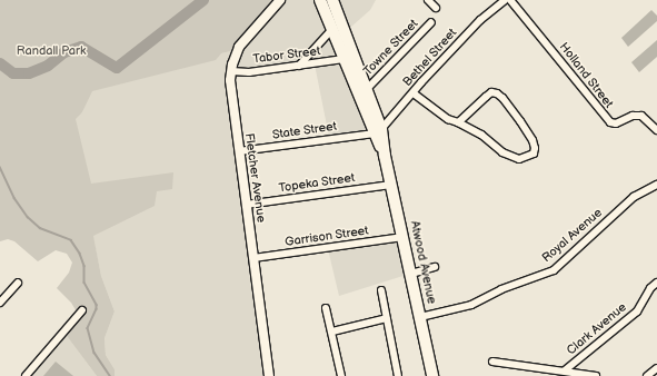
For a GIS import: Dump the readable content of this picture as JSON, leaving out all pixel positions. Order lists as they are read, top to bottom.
{
  "streets": {
    "main road": ["Atwood Avenue"],
    "street": [
      "Towne Street",
      "Tabor Street",
      "Bethel Street",
      "Holland Street",
      "State Street",
      "Fletcher Avenue",
      "Topeka Street",
      "Royal Avenue",
      "Garrison Street",
      "Clark Avenue"
    ]
  },
  "crossings": [
    ["Towne Street", "Atwood Avenue"],
    ["Tabor Street", "Fletcher Avenue"],
    ["Tabor Street", "Atwood Avenue"],
    ["Bethel Street", "State Street"],
    ["Bethel Street", "Atwood Avenue"],
    ["State Street", "Fletcher Avenue"],
    ["State Street", "Atwood Avenue"],
    ["Fletcher Avenue", "Topeka Street"],
    ["Fletcher Avenue", "Garrison Street"],
    ["Topeka Street", "Atwood Avenue"],
    ["Royal Avenue", "Atwood Avenue"],
    ["Garrison Street", "Atwood Avenue"]
  ],
  "parks": ["Randall Park"]
}
